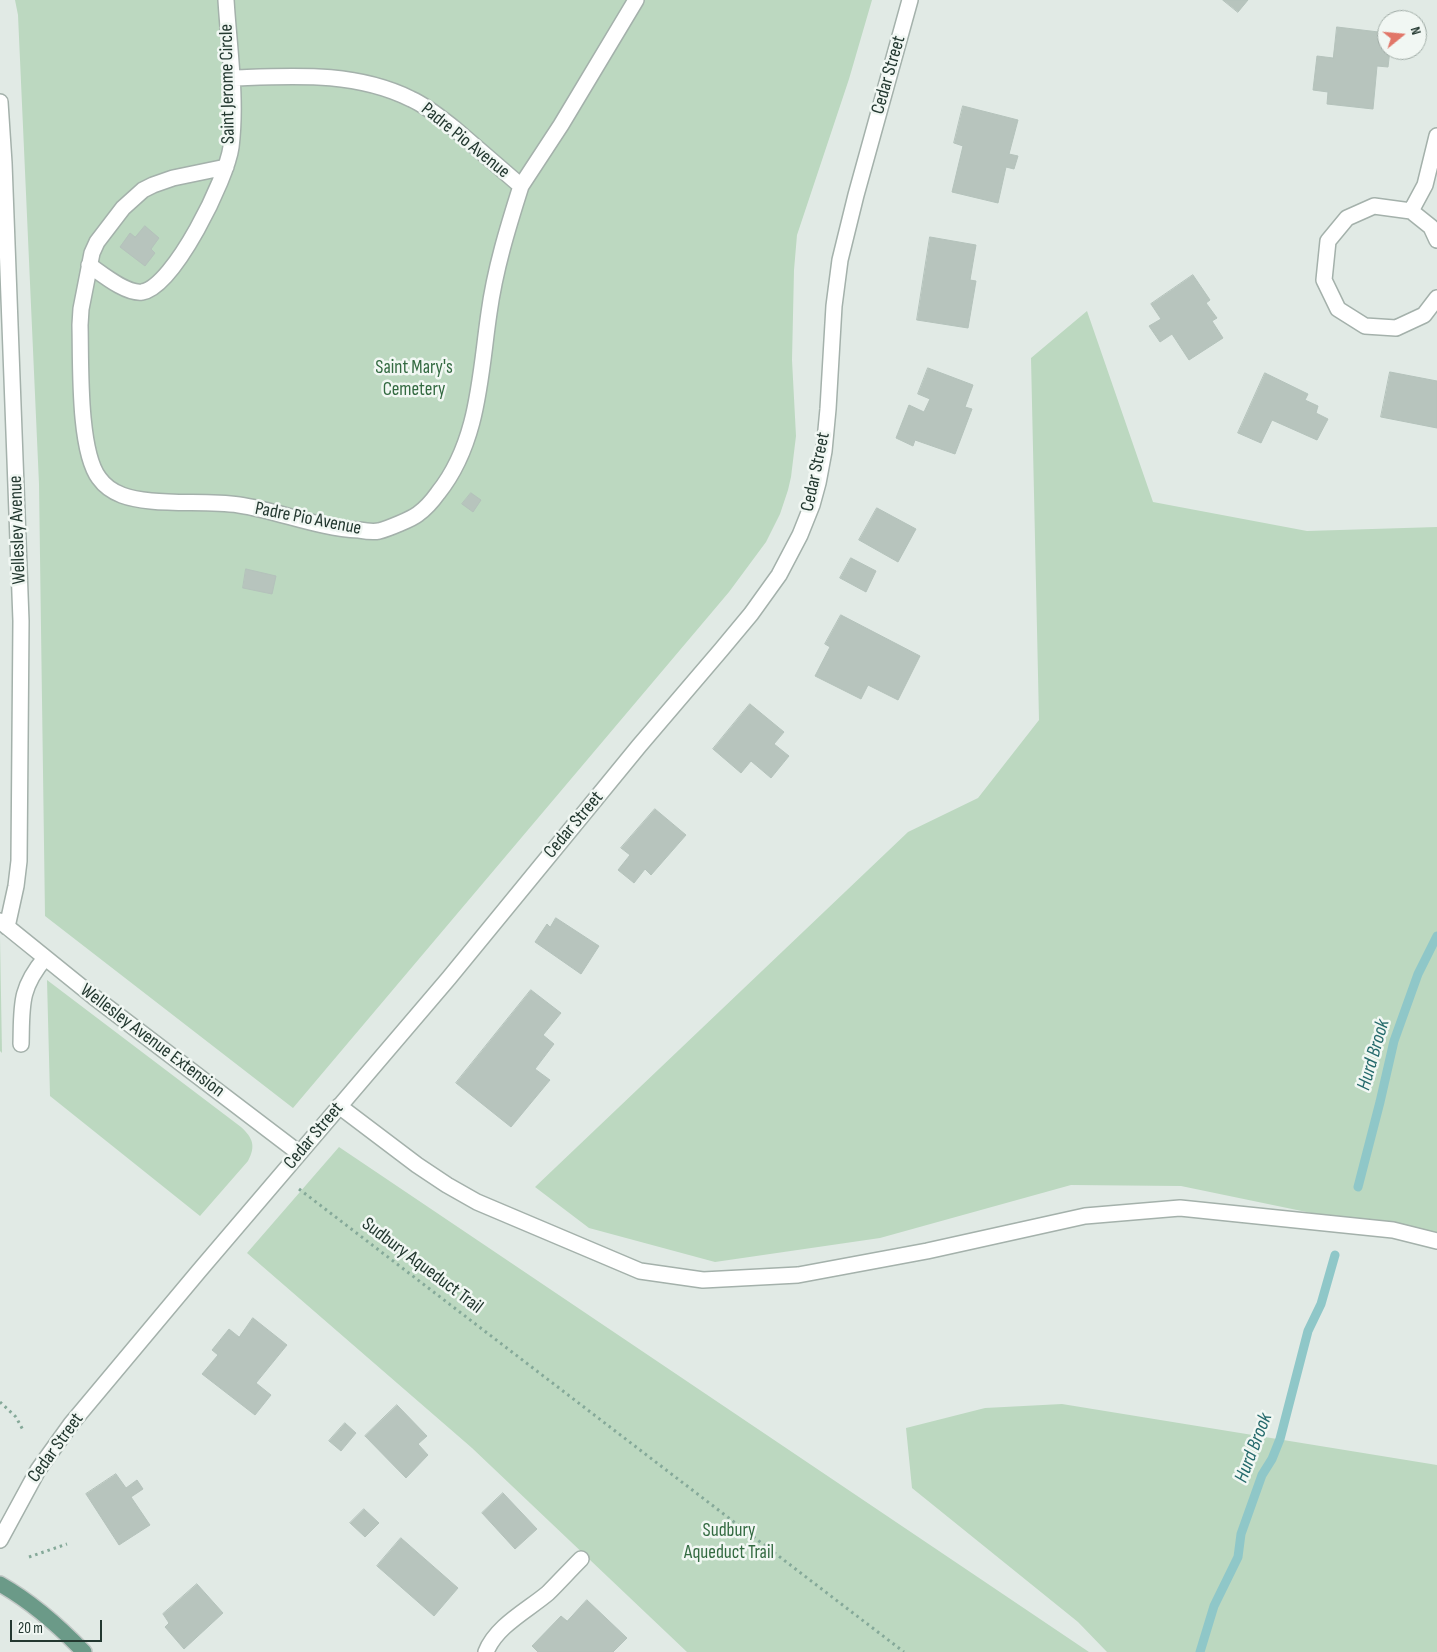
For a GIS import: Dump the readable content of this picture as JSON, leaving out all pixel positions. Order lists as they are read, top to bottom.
{
  "streets": {
    "street": [
      "Cedar Street",
      "Saint Jerome Circle",
      "Padre Pio Avenue",
      "Wellesley Avenue",
      "Wellesley Avenue Extension"
    ],
    "path": ["Sudbury Aqueduct Trail"]
  },
  "crossings": [
    ["Cedar Street", "Wellesley Avenue Extension"],
    ["Cedar Street", "Sudbury Aqueduct Trail"],
    ["Saint Jerome Circle", "Padre Pio Avenue"],
    ["Wellesley Avenue", "Wellesley Avenue Extension"]
  ],
  "water": ["Hurd Brook"],
  "parks": ["Saint Mary's Cemetery", "Sudbury Aqueduct Trail"],
  "scale_bar": "20 m",
  "north": "right"
}
